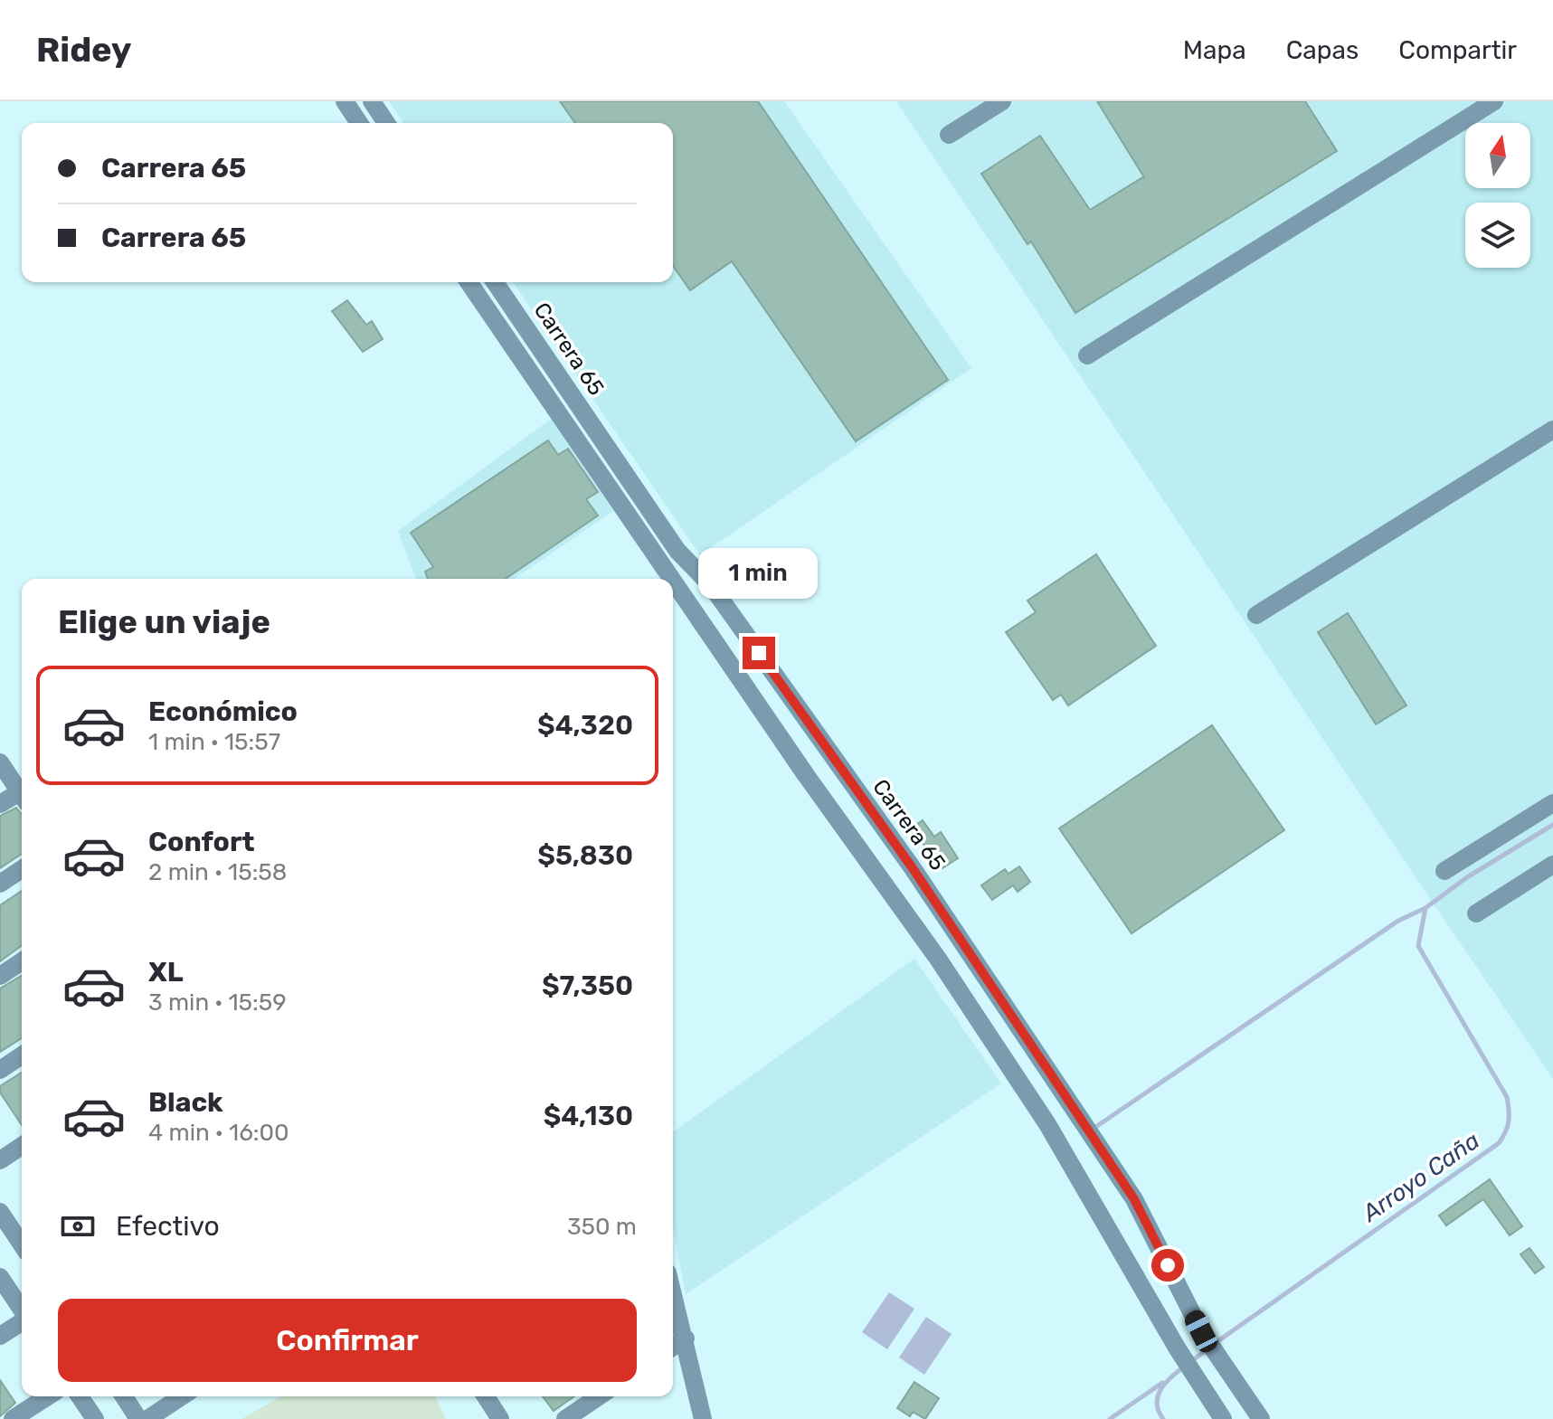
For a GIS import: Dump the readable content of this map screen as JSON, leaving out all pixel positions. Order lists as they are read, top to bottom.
{
  "streets": {
    "street": ["Carrera 65"]
  },
  "water": ["Arroyo Caña"],
  "north": "top",
  "page": {
    "header": "Ridey",
    "nav": ["Mapa", "Capas", "Compartir"],
    "banner": ["Carrera 65", "Carrera 65"],
    "bubble": "1 min",
    "heading": "Elige un viaje",
    "list": [
      {
        "name": "Económico",
        "note": "1 min · 15:57",
        "value": "$4,320"
      },
      {
        "name": "Confort",
        "note": "2 min · 15:58",
        "value": "$5,830"
      },
      {
        "name": "XL",
        "note": "3 min · 15:59",
        "value": "$7,350"
      },
      {
        "name": "Black",
        "note": "4 min · 16:00",
        "value": "$4,130"
      }
    ],
    "pay": ["Efectivo", "350 m"],
    "buttons": "Confirmar"
  }
}
